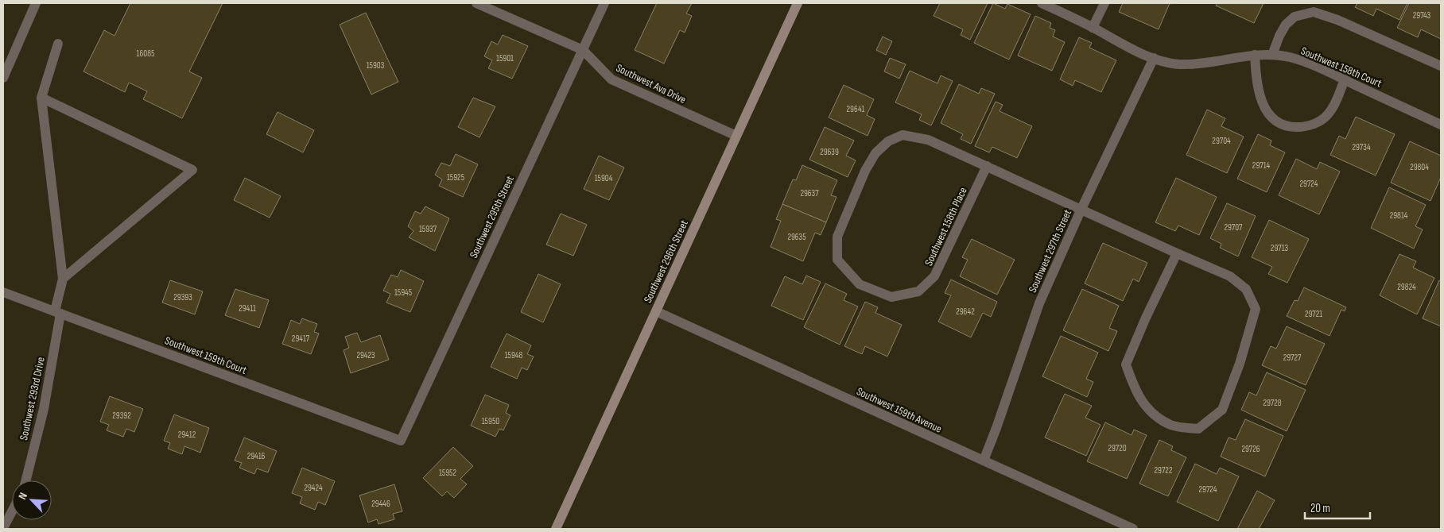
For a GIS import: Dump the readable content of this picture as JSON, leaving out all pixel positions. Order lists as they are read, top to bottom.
{
  "streets": {
    "street": [
      "Southwest 158th Court",
      "Southwest Ava Drive",
      "Southwest 295th Street",
      "Southwest 158th Place",
      "Southwest 297th Street",
      "Southwest 296th Street",
      "Southwest 159th Court",
      "Southwest 293rd Drive",
      "Southwest 159th Avenue"
    ]
  },
  "crossings": [
    ["Southwest 158th Court", "Southwest 297th Street"],
    ["Southwest Ava Drive", "Southwest 295th Street"],
    ["Southwest Ava Drive", "Southwest 296th Street"],
    ["Southwest 295th Street", "Southwest 159th Court"],
    ["Southwest 158th Place", "Southwest 297th Street"],
    ["Southwest 297th Street", "Southwest 159th Avenue"],
    ["Southwest 296th Street", "Southwest 159th Avenue"],
    ["Southwest 159th Court", "Southwest 293rd Drive"]
  ],
  "house_numbers": [
    "29743",
    "16085",
    "15901",
    "15903",
    "29641",
    "29704",
    "29734",
    "29639",
    "29714",
    "29804",
    "15925",
    "15904",
    "29724",
    "29637",
    "29814",
    "29707",
    "15937",
    "29635",
    "29713",
    "29824",
    "15945",
    "29393",
    "29411",
    "29642",
    "29721",
    "29417",
    "29423",
    "15948",
    "29727",
    "29728",
    "29392",
    "15950",
    "29412",
    "29720",
    "29726",
    "29416",
    "29722",
    "15952",
    "29424",
    "29724",
    "29446"
  ],
  "scale_bar": "20 m",
  "north": "top left"
}
